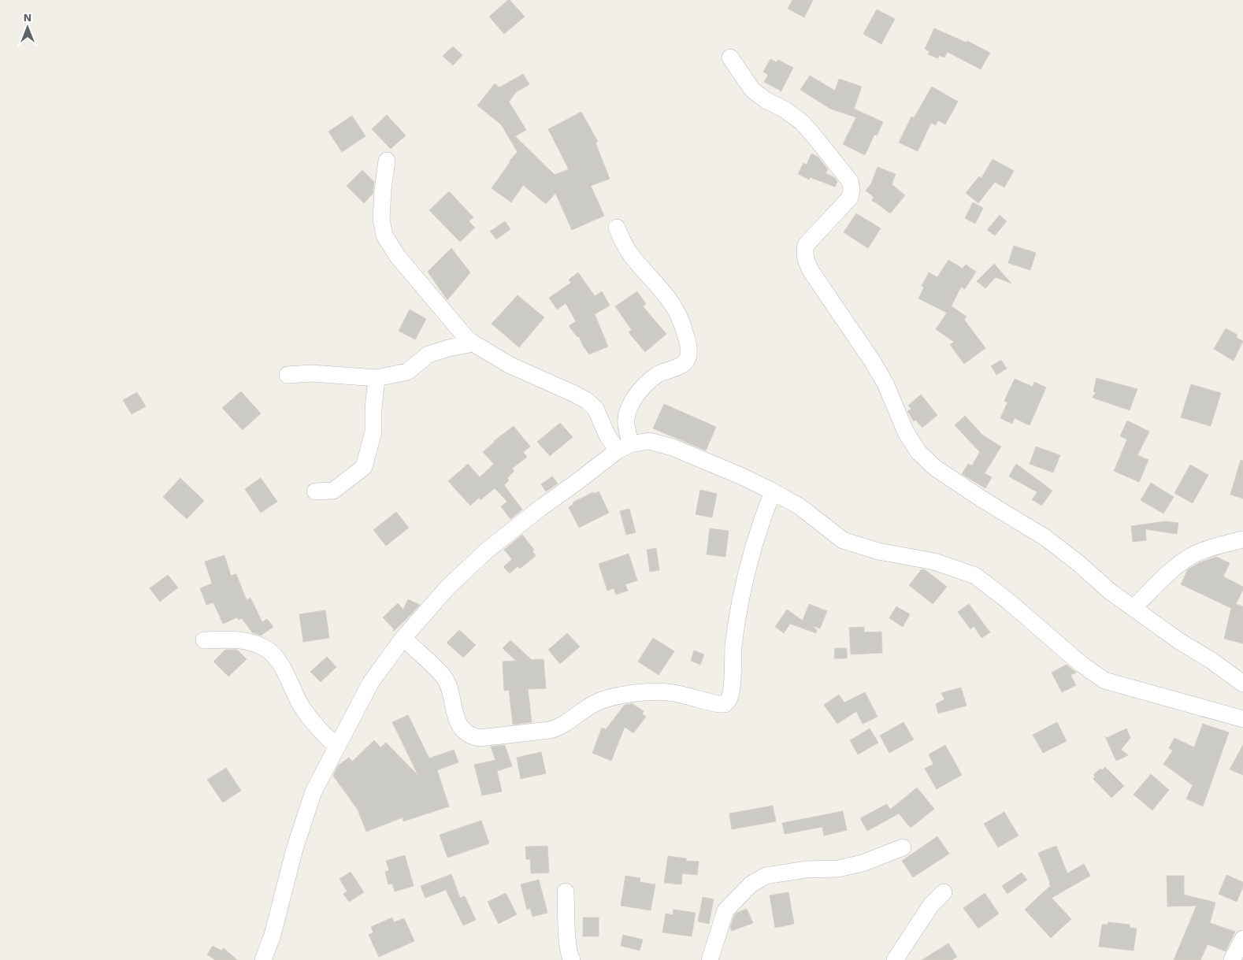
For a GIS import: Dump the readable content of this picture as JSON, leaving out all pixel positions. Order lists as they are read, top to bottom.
{
  "north": "top"
}
